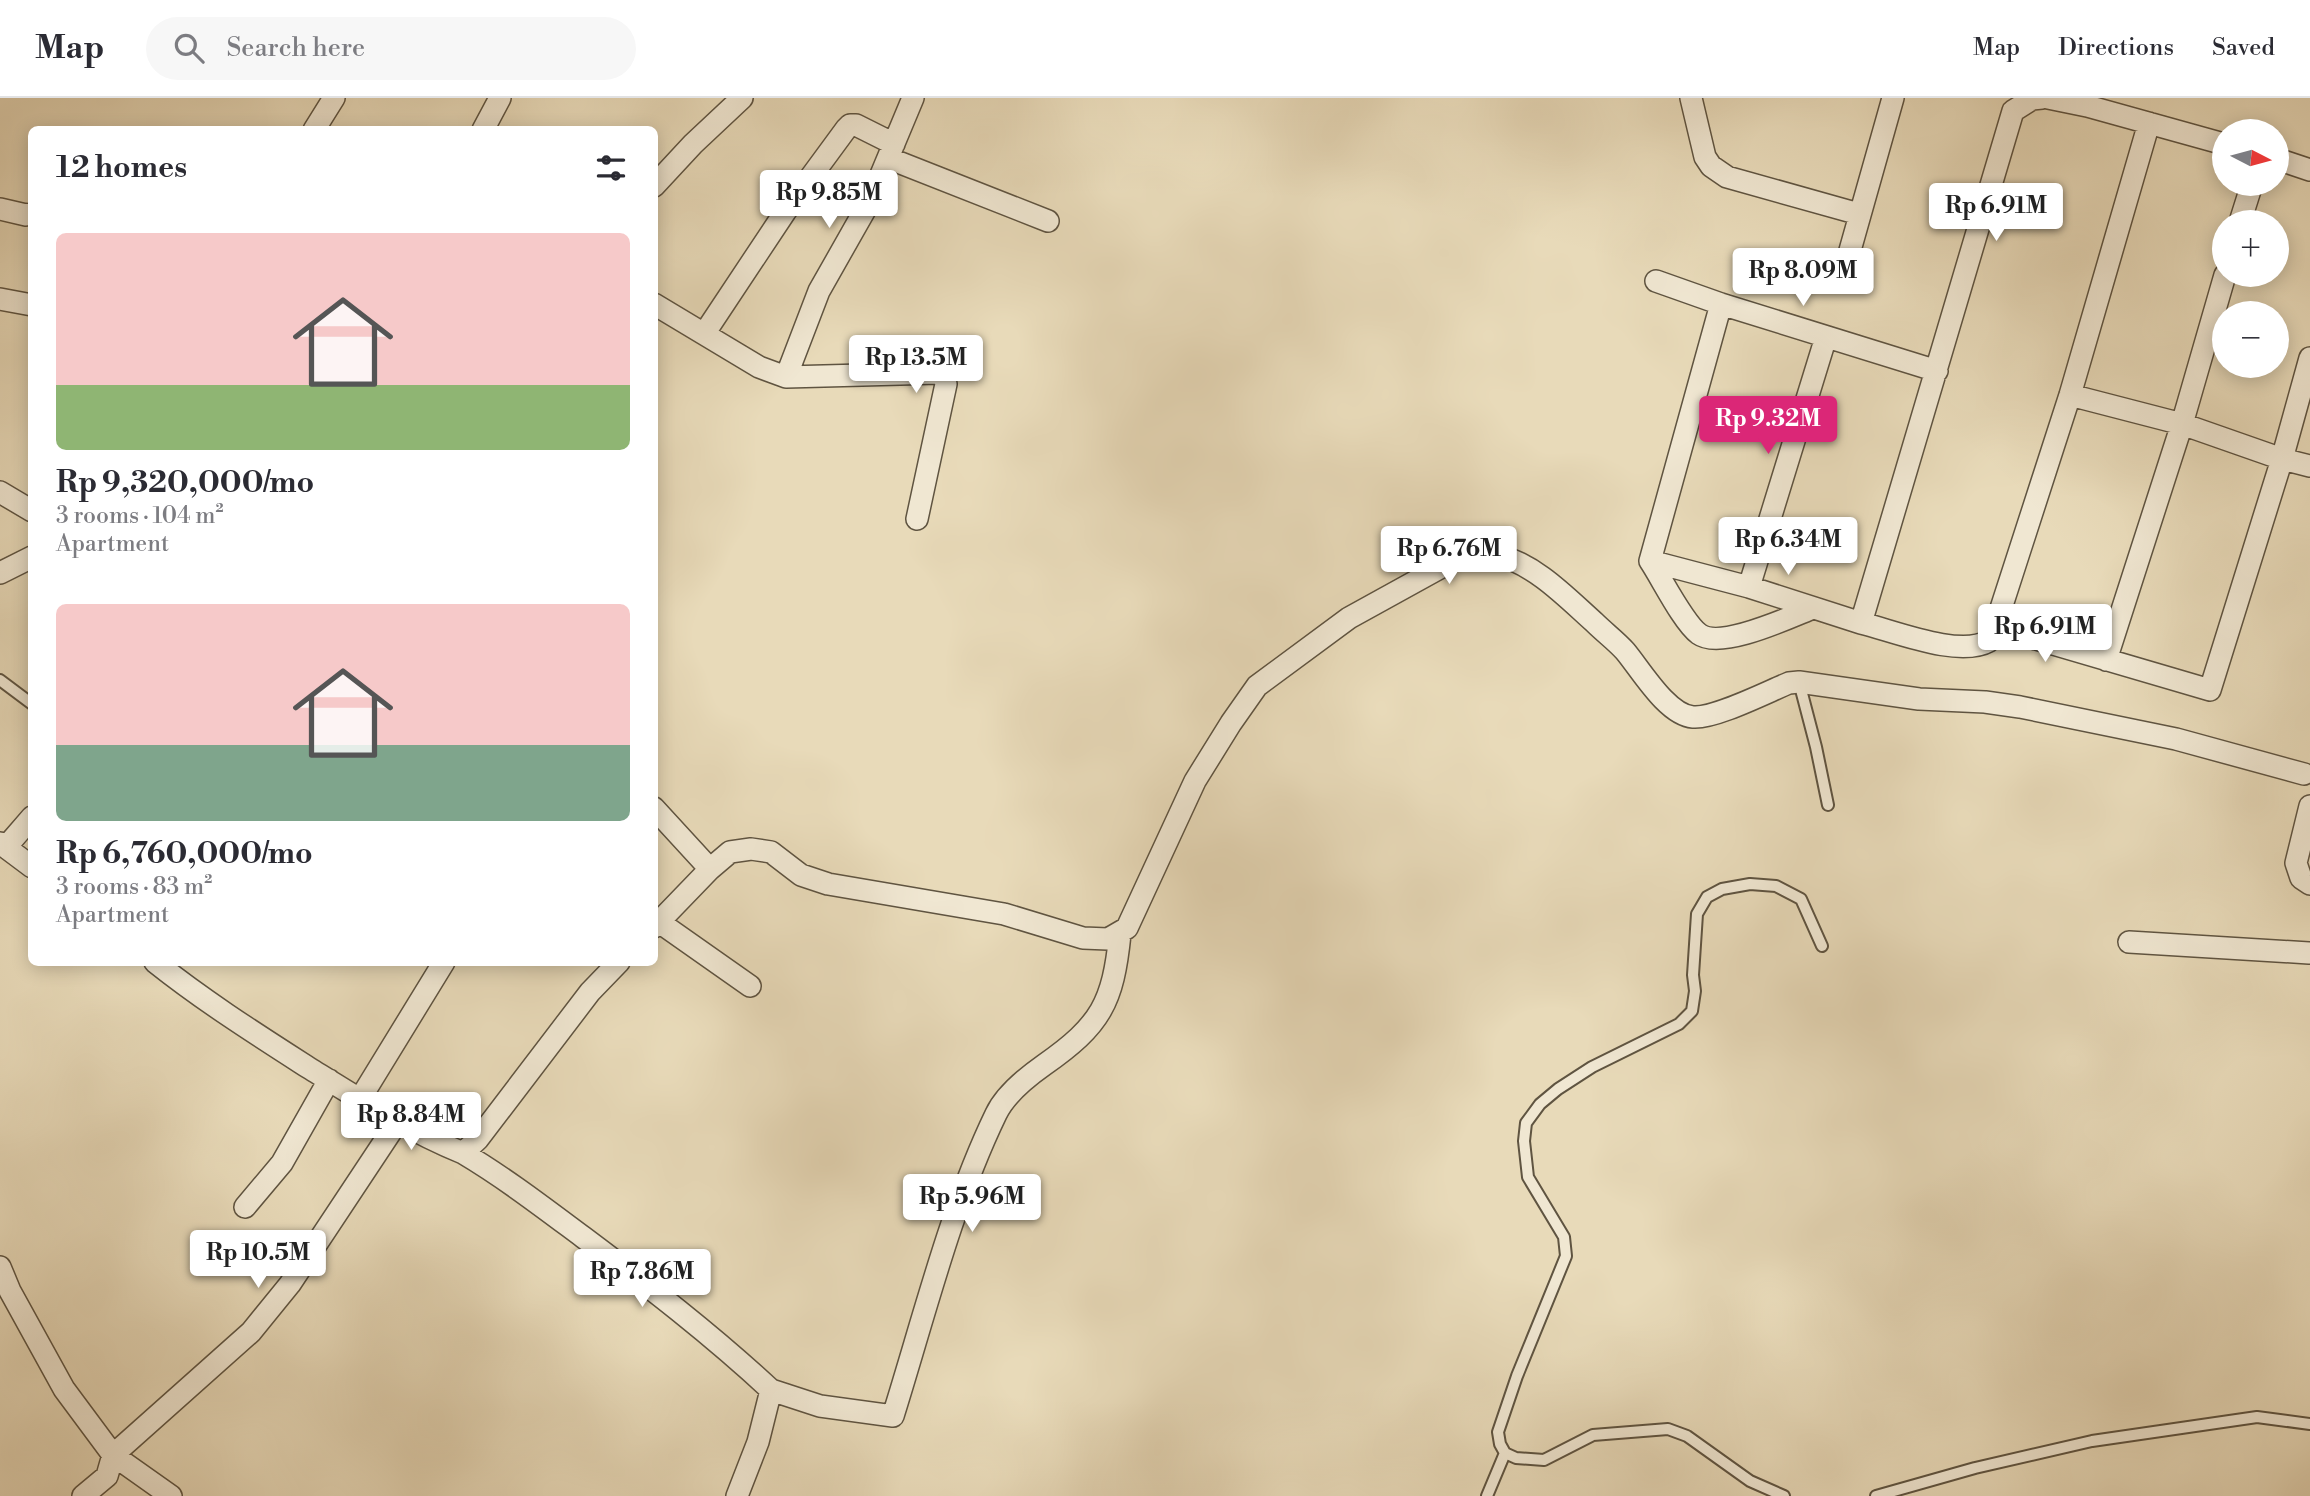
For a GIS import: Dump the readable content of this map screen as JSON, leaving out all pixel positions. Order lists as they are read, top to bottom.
{
  "north": "right",
  "page": {
    "header": "Map",
    "search": "Search here",
    "nav": ["Map", "Directions", "Saved"],
    "map_buttons": ["+", "−"],
    "heading": "12 homes",
    "price": [
      "Rp 9.85M",
      "Rp 6.91M",
      "Rp 8.09M",
      "Rp 13.5M",
      "Rp 9.32M",
      "Rp 6.34M",
      "Rp 6.76M",
      "Rp 6.91M",
      "Rp 8.84M",
      "Rp 5.96M",
      "Rp 10.5M",
      "Rp 7.86M"
    ],
    "list": [
      {
        "name": "Rp 9,320,000/mo",
        "note": "3 rooms · 104 m² · Apartment"
      },
      {
        "name": "Rp 6,760,000/mo",
        "note": "3 rooms · 83 m² · Apartment"
      }
    ]
  }
}
